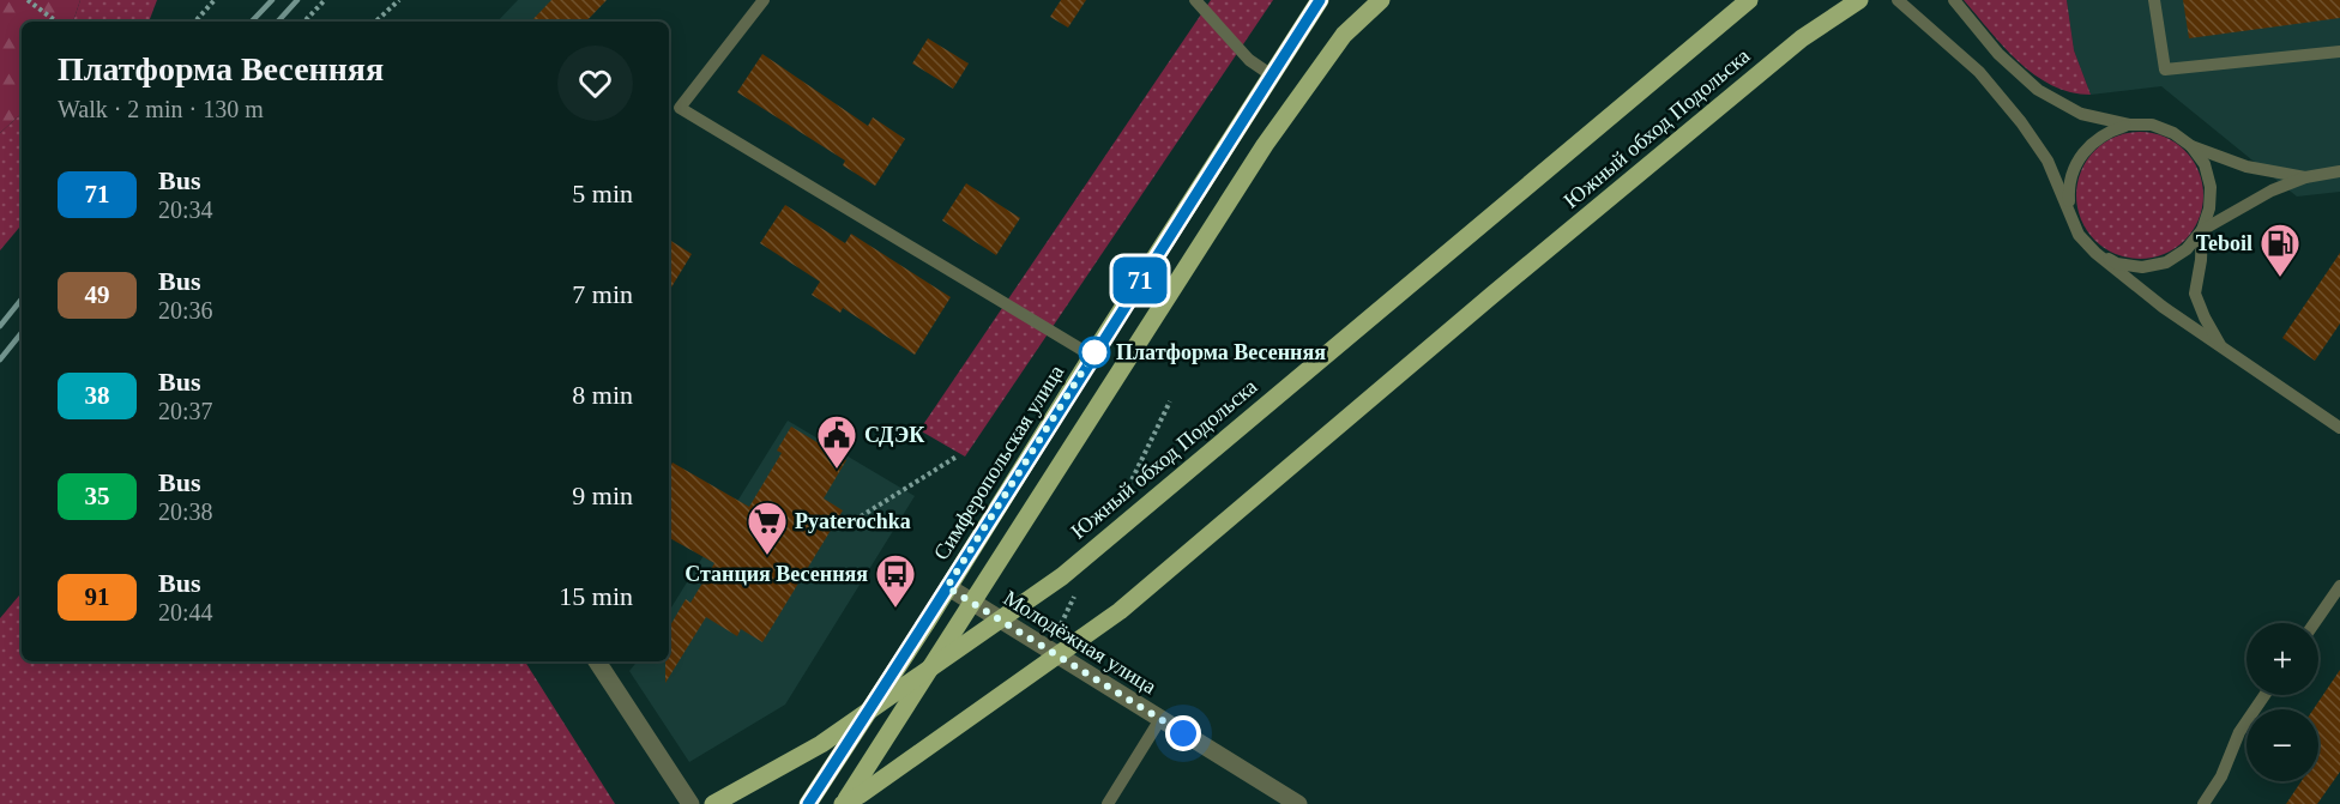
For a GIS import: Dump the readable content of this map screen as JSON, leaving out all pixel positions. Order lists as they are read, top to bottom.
{
  "streets": {
    "main road": ["Южный обход Подольска", "Симферопольская улица"],
    "street": ["Молодёжная улица"]
  },
  "crossings": [
    ["Симферопольская улица", "Молодёжная улица"]
  ],
  "places": {
    "fuel station": ["Teboil"],
    "other": ["Платформа Весенняя"],
    "public building": ["СДЭК"],
    "supermarket": ["Pyaterochka"],
    "bus stop": ["Станция Весенняя"]
  },
  "lines": ["bus line 71"],
  "page": {
    "on_map": "71",
    "heading": ["Платформа Весенняя", "Walk · 2 min · 130 m"],
    "list": [
      {
        "mark": "71",
        "name": "Bus",
        "note": "20:34",
        "value": "5 min"
      },
      {
        "mark": "49",
        "name": "Bus",
        "note": "20:36",
        "value": "7 min"
      },
      {
        "mark": "38",
        "name": "Bus",
        "note": "20:37",
        "value": "8 min"
      },
      {
        "mark": "35",
        "name": "Bus",
        "note": "20:38",
        "value": "9 min"
      },
      {
        "mark": "91",
        "name": "Bus",
        "note": "20:44",
        "value": "15 min"
      }
    ],
    "map_buttons": ["+", "−"]
  }
}
